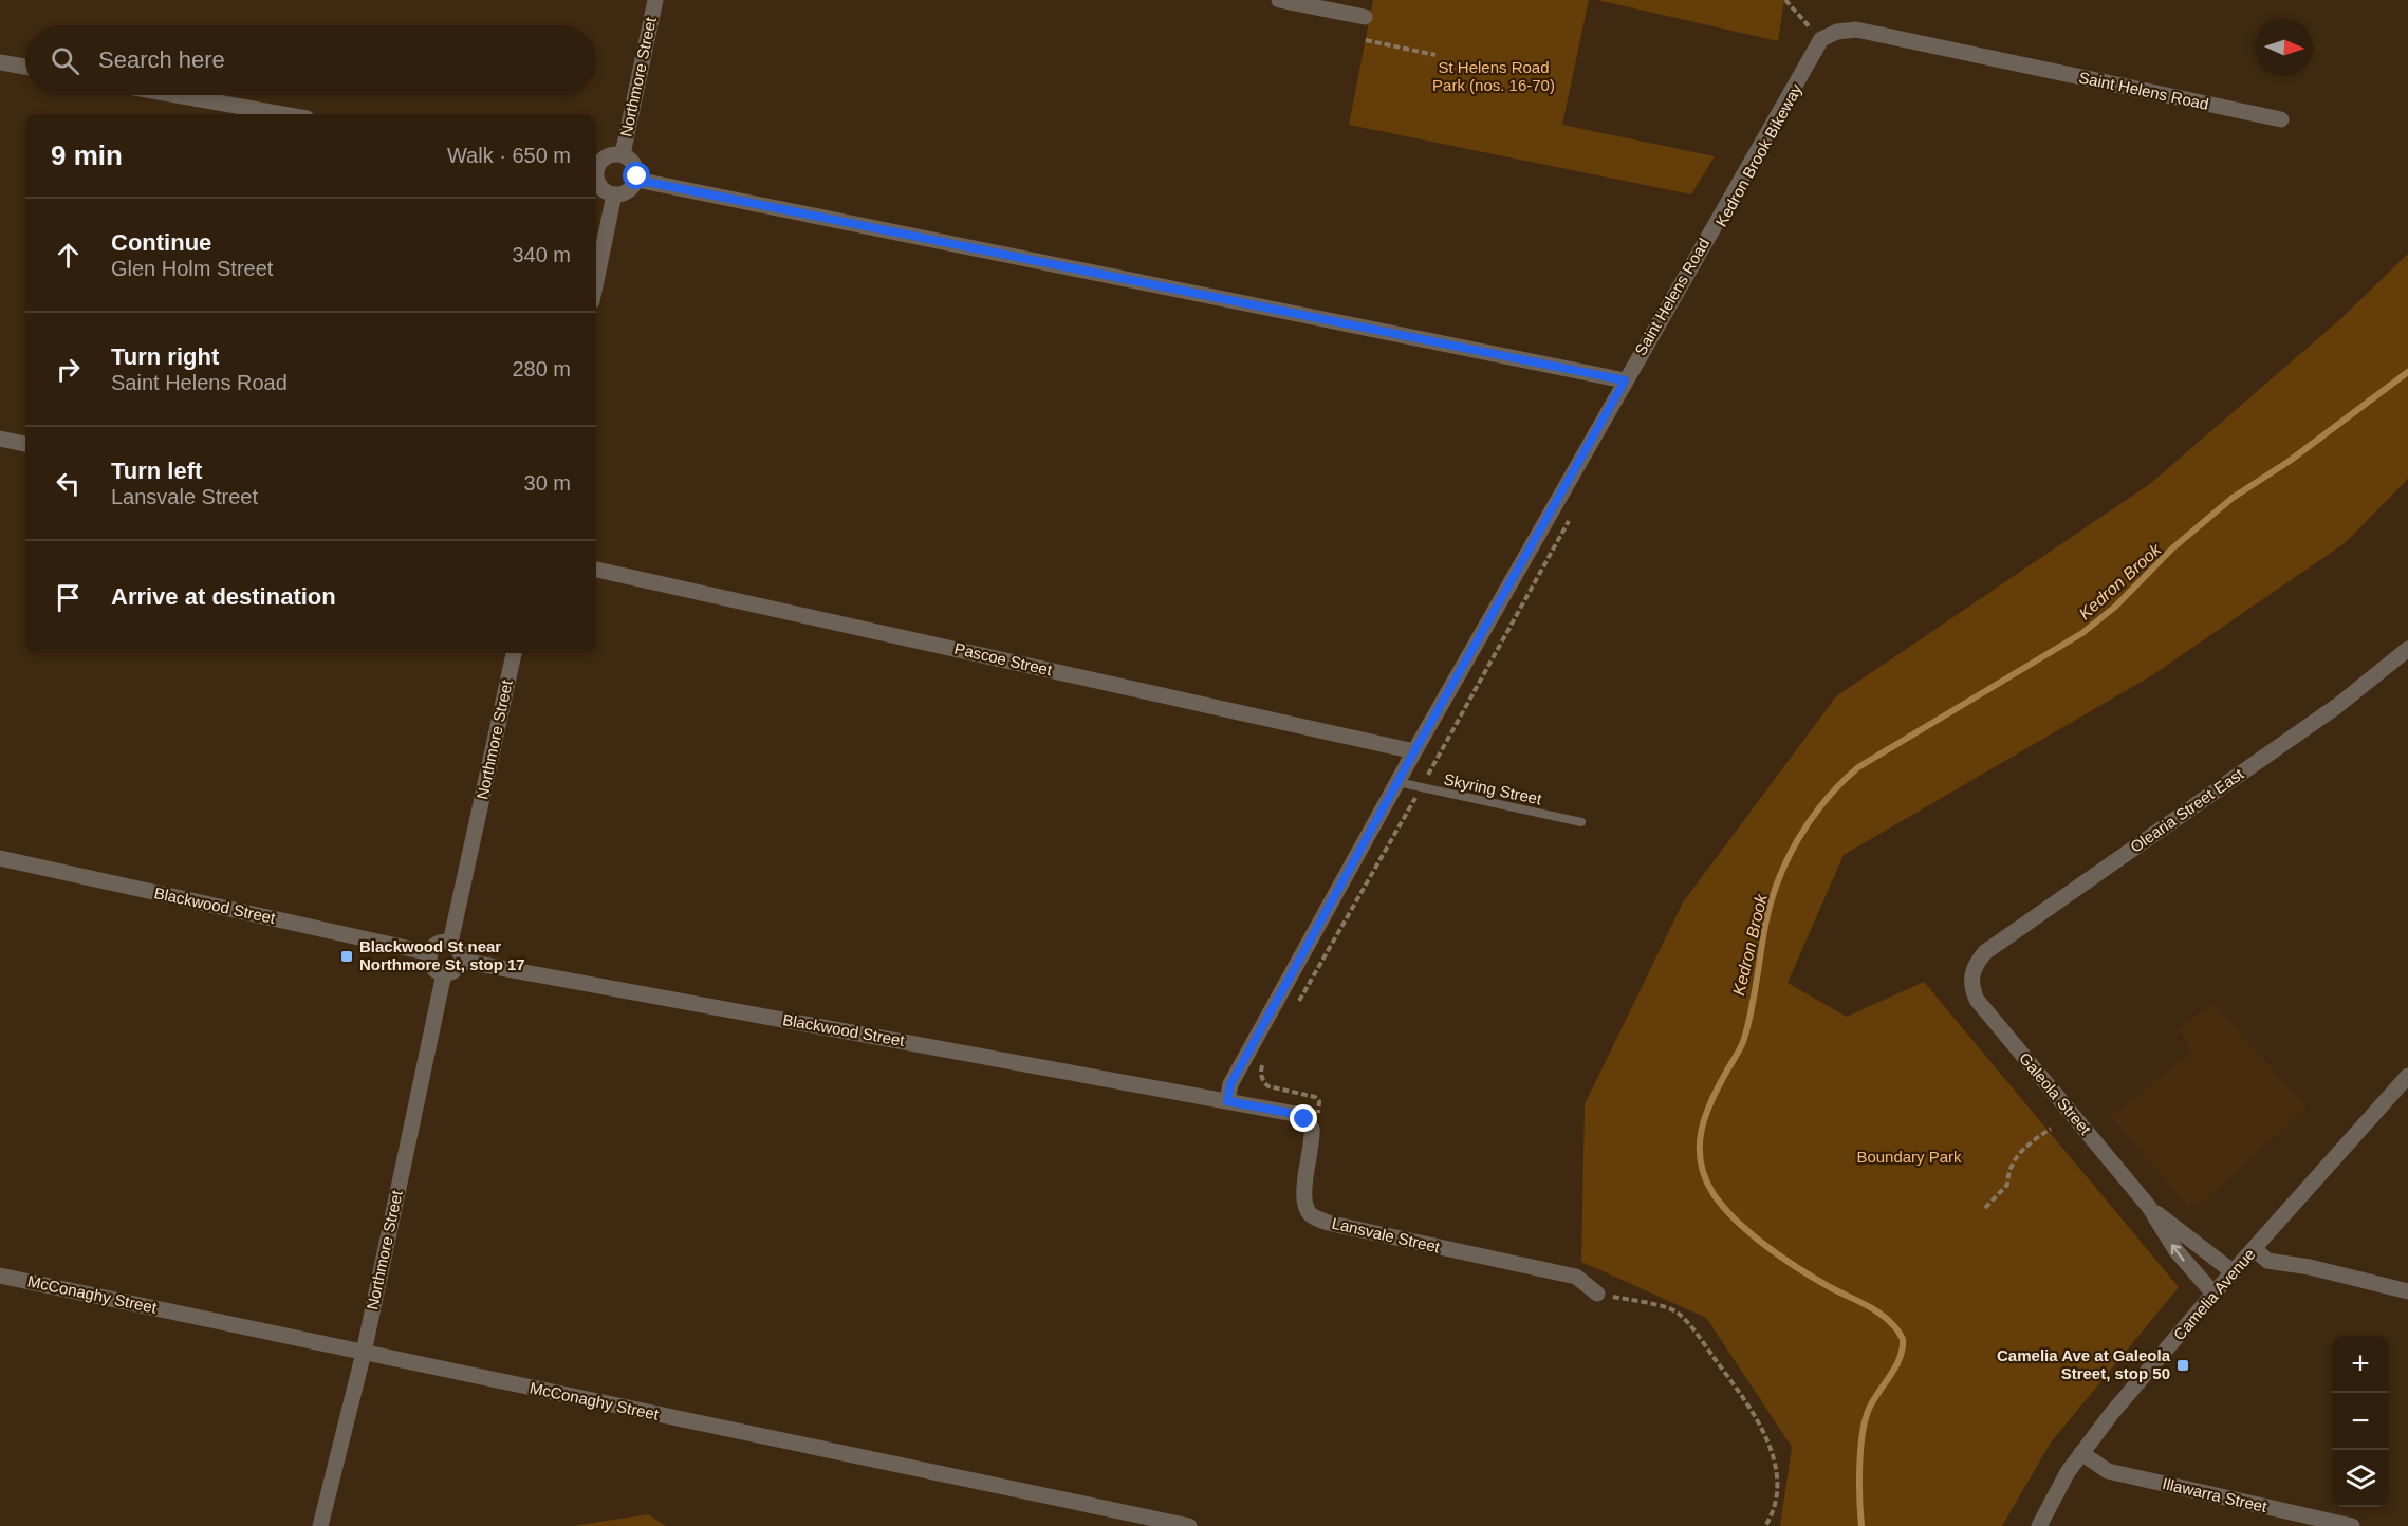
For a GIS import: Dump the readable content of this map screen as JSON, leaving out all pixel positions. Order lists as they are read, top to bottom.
{
  "streets": {
    "street": [
      "Northmore Street",
      "Saint Helens Road",
      "Pascoe Street",
      "Olearia Street East",
      "Blackwood Street",
      "Galeola Street",
      "Lansvale Street",
      "McConaghy Street",
      "Camelia Avenue",
      "Illawarra Street"
    ],
    "lane": ["Skyring Street"]
  },
  "crossings": [
    ["Northmore Street", "Blackwood Street"],
    ["Northmore Street", "McConaghy Street"],
    ["Saint Helens Road", "Pascoe Street"],
    ["Saint Helens Road", "Skyring Street"],
    ["Saint Helens Road", "Blackwood Street"],
    ["Olearia Street East", "Galeola Street"],
    ["Galeola Street", "Camelia Avenue"],
    ["Camelia Avenue", "Illawarra Street"]
  ],
  "water": ["Kedron Brook"],
  "parks": ["St Helens Road Park (nos. 16-70)", "Boundary Park"],
  "places": {
    "transit": ["Blackwood St near Northmore St, stop 17", "Camelia Ave at Galeola Street, stop 50"]
  },
  "north": "right",
  "page": {
    "search": "Search here",
    "heading": ["9 min", "Walk · 650 m"],
    "list": [
      ["Continue", "Glen Holm Street", "340 m"],
      ["Turn right", "Saint Helens Road", "280 m"],
      ["Turn left", "Lansvale Street", "30 m"],
      "Arrive at destination"
    ],
    "map_buttons": ["+", "−"]
  }
}
